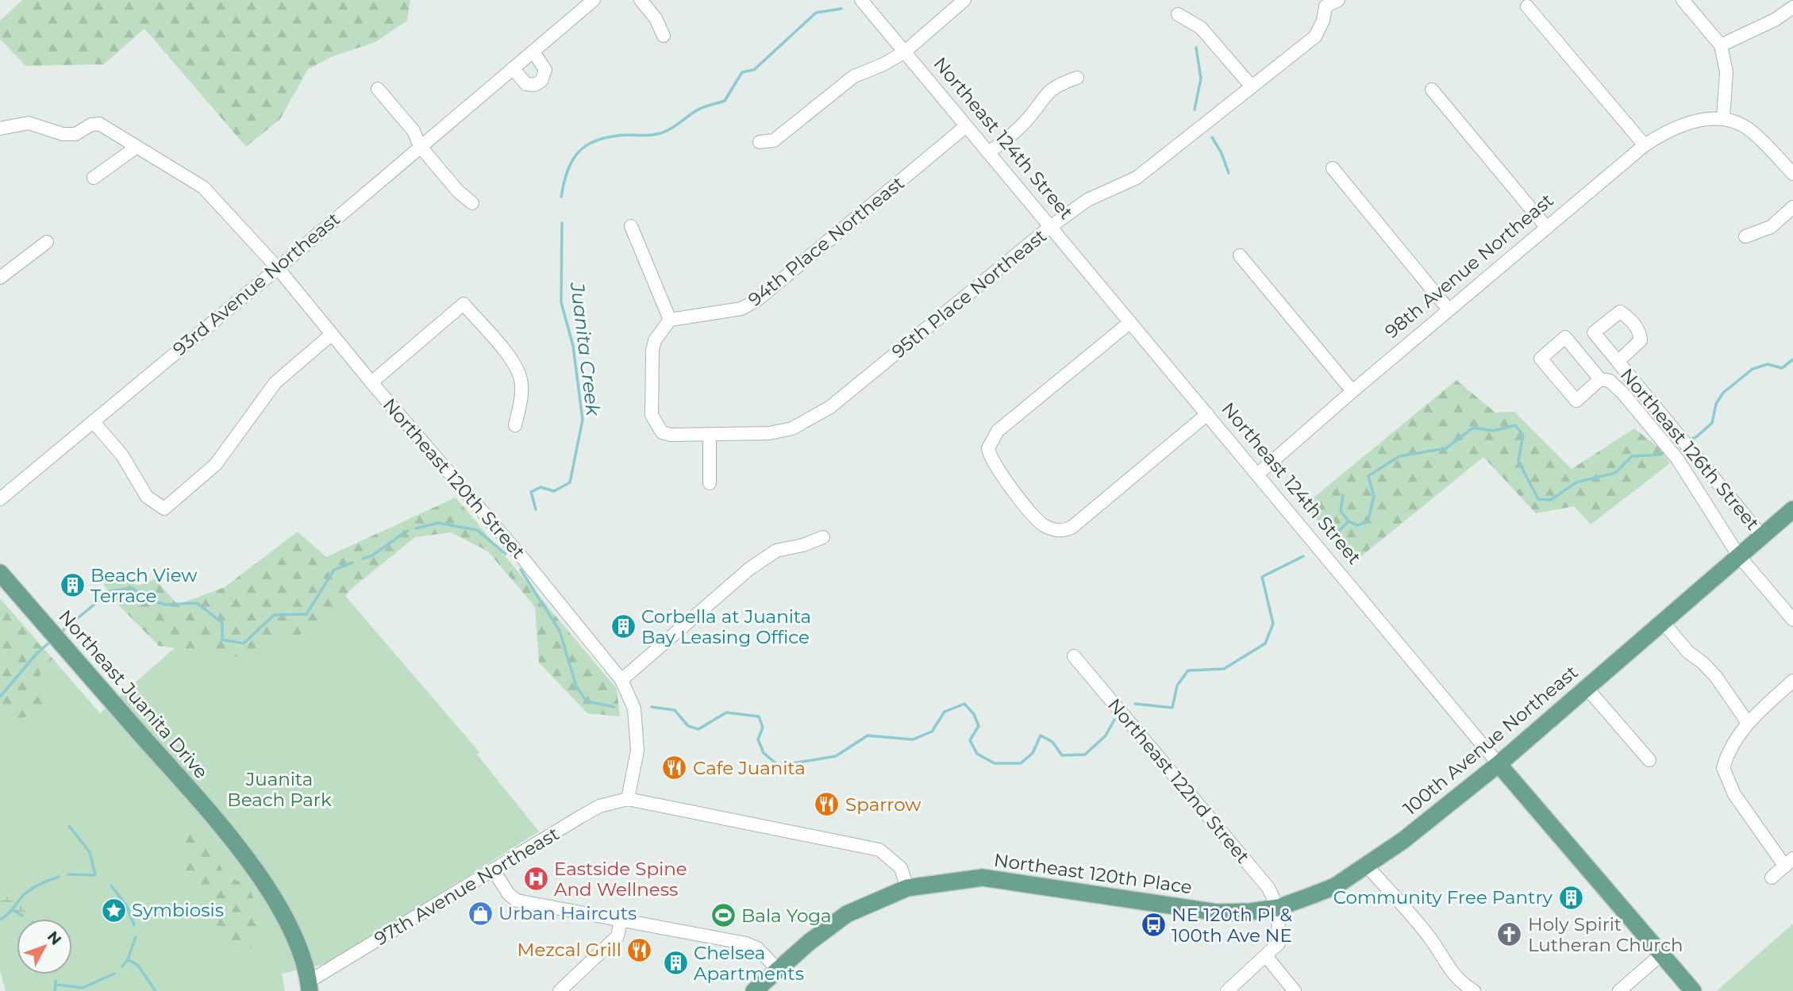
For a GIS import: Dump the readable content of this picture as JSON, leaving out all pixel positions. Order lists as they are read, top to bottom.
{
  "streets": {
    "main road": [
      "Northeast 124th Street",
      "Northeast Juanita Drive",
      "100th Avenue Northeast",
      "Northeast 120th Place"
    ],
    "street": [
      "94th Place Northeast",
      "98th Avenue Northeast",
      "93rd Avenue Northeast",
      "95th Place Northeast",
      "Northeast 126th Street",
      "Northeast 120th Street",
      "Northeast 122nd Street",
      "97th Avenue Northeast"
    ]
  },
  "crossings": [
    ["Northeast 124th Street", "94th Place Northeast"],
    ["Northeast 124th Street", "98th Avenue Northeast"],
    ["Northeast 124th Street", "95th Place Northeast"],
    ["Northeast 124th Street", "100th Avenue Northeast"],
    ["94th Place Northeast", "95th Place Northeast"],
    ["93rd Avenue Northeast", "Northeast 120th Street"],
    ["Northeast 126th Street", "100th Avenue Northeast"],
    ["Northeast 120th Street", "97th Avenue Northeast"],
    ["Northeast Juanita Drive", "97th Avenue Northeast"],
    ["100th Avenue Northeast", "Northeast 122nd Street"],
    ["100th Avenue Northeast", "Northeast 120th Place"],
    ["Northeast 122nd Street", "Northeast 120th Place"]
  ],
  "water": ["Juanita Creek"],
  "parks": ["Juanita Beach Park"],
  "places": {
    "building": [
      "Beach View Terrace",
      "Corbella at Juanita Bay Leasing Office",
      "Community Free Pantry",
      "Chelsea Apartments"
    ],
    "restaurant": ["Cafe Juanita", "Sparrow", "Mezcal Grill"],
    "hospital": ["Eastside Spine And Wellness"],
    "place": ["Symbiosis"],
    "shop": ["Urban Haircuts"],
    "sports": ["Bala Yoga"],
    "bus stop": ["NE 120th Pl & 100th Ave NE"],
    "church": ["Holy Spirit Lutheran Church"]
  },
  "north": "top right"
}
